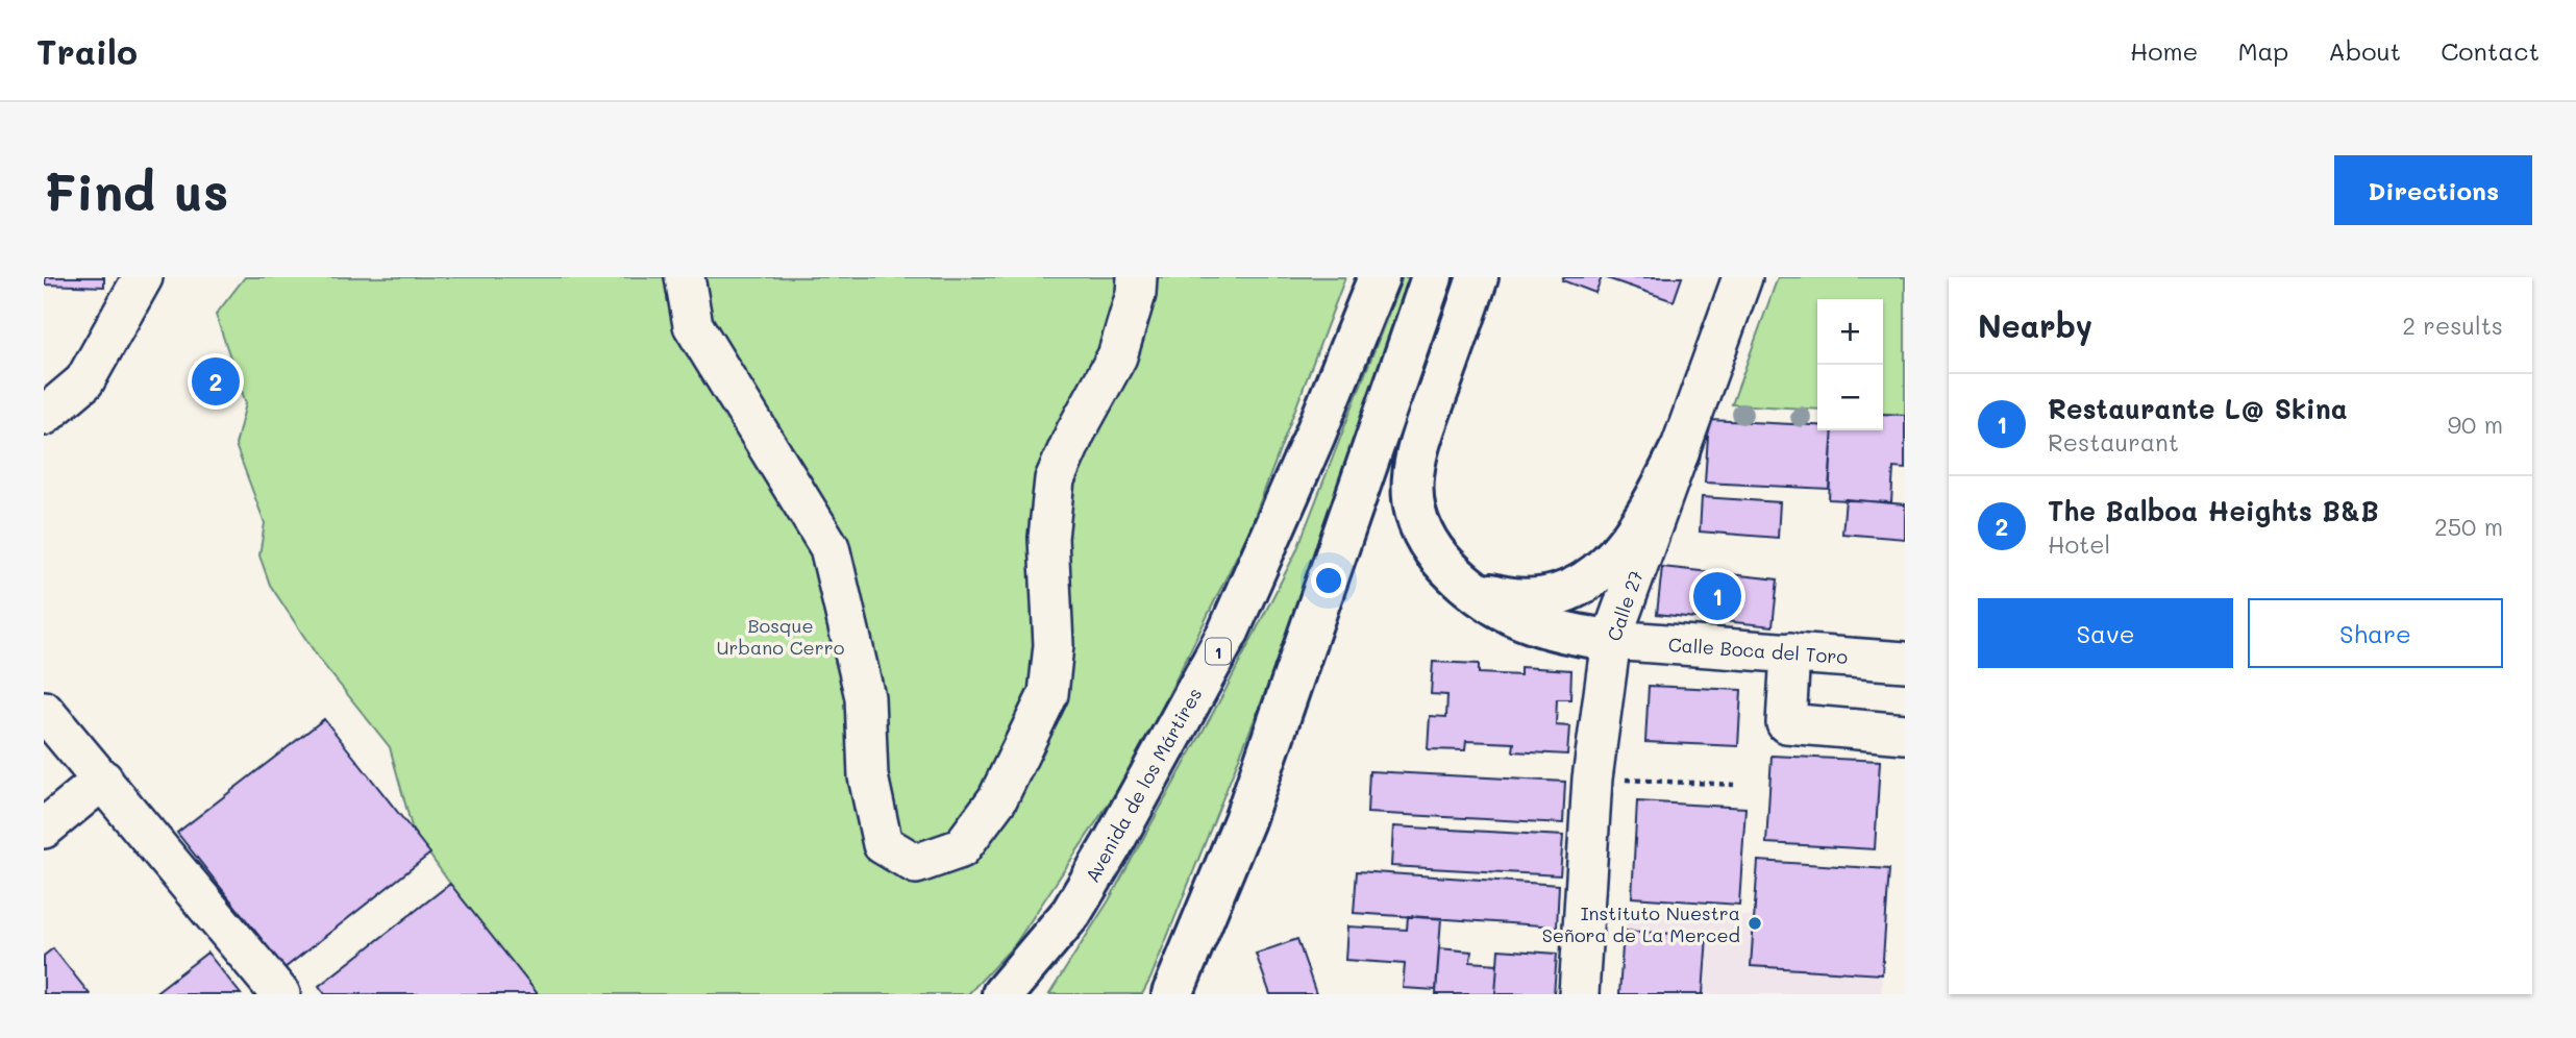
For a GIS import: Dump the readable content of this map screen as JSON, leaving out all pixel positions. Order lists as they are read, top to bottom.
{
  "streets": {
    "highway": ["1", "Avenida de los Mártires"],
    "street": ["Calle 27", "Calle Boca del Toro"]
  },
  "crossings": [
    ["Calle 27", "Calle Boca del Toro"]
  ],
  "parks": ["Bosque Urbano Cerro"],
  "places": ["Instituto Nuestra Señora de La Merced"],
  "page": {
    "header": "Trailo",
    "nav": [
      "Home",
      "Map",
      "About",
      "Contact"
    ],
    "buttons": [
      "Directions",
      ["Save", "Share"]
    ],
    "title": "Find us",
    "heading": ["Nearby", "2 results"],
    "map_buttons": ["+", "−"],
    "pins": ["2", "1"],
    "list": [
      {
        "mark": "1",
        "name": "Restaurante L@ Skina",
        "note": "Restaurant",
        "value": "90 m"
      },
      {
        "mark": "2",
        "name": "The Balboa Heights B&B",
        "note": "Hotel",
        "value": "250 m"
      }
    ]
  }
}
